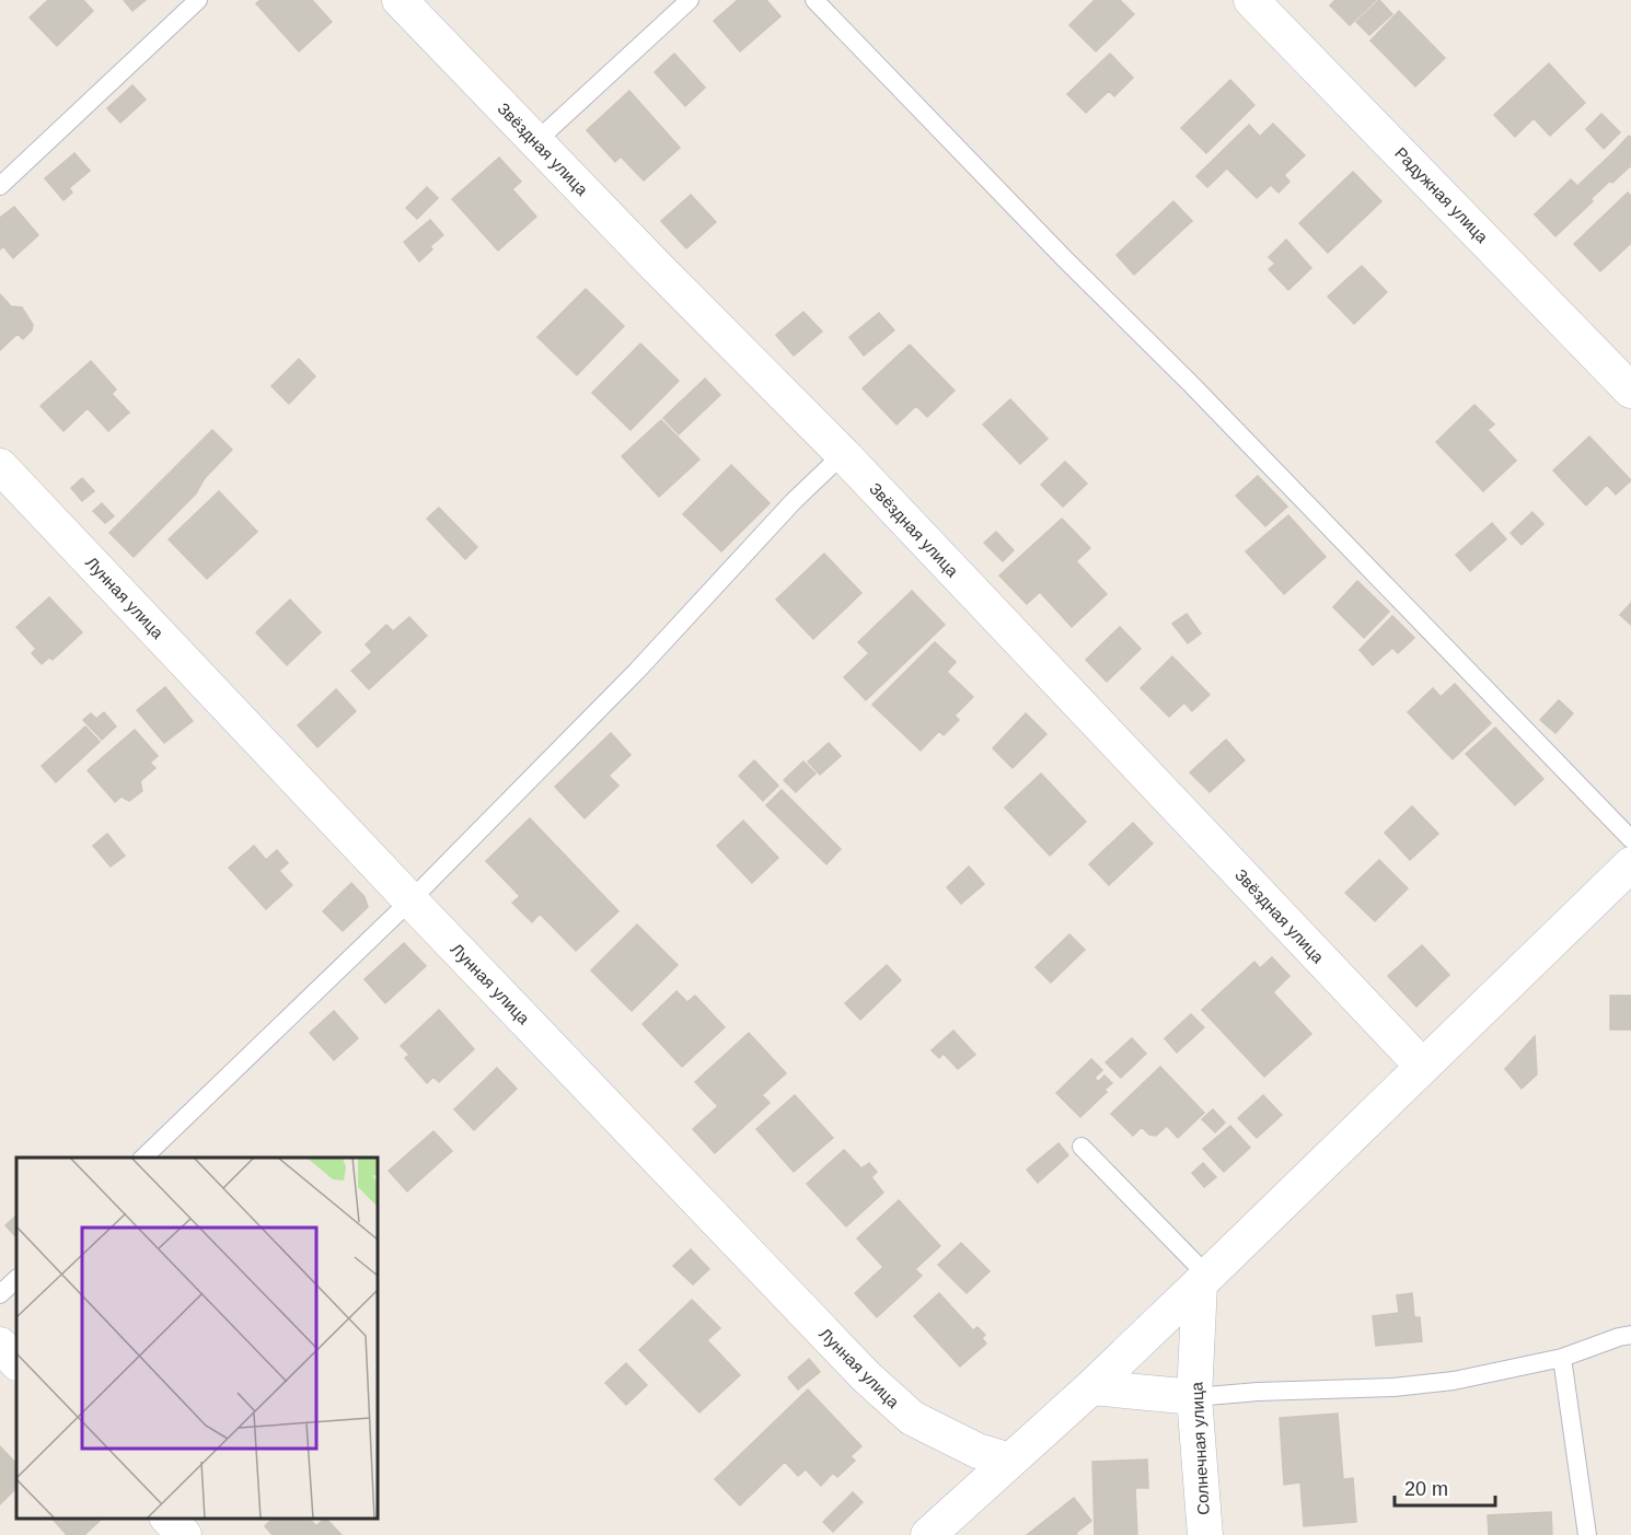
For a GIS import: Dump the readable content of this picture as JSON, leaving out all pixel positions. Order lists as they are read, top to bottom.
{
  "streets": {
    "street": [
      "Звёздная улица",
      "Радужная улица",
      "Лунная улица",
      "Солнечная улица"
    ]
  },
  "scale_bar": "20 m"
}
